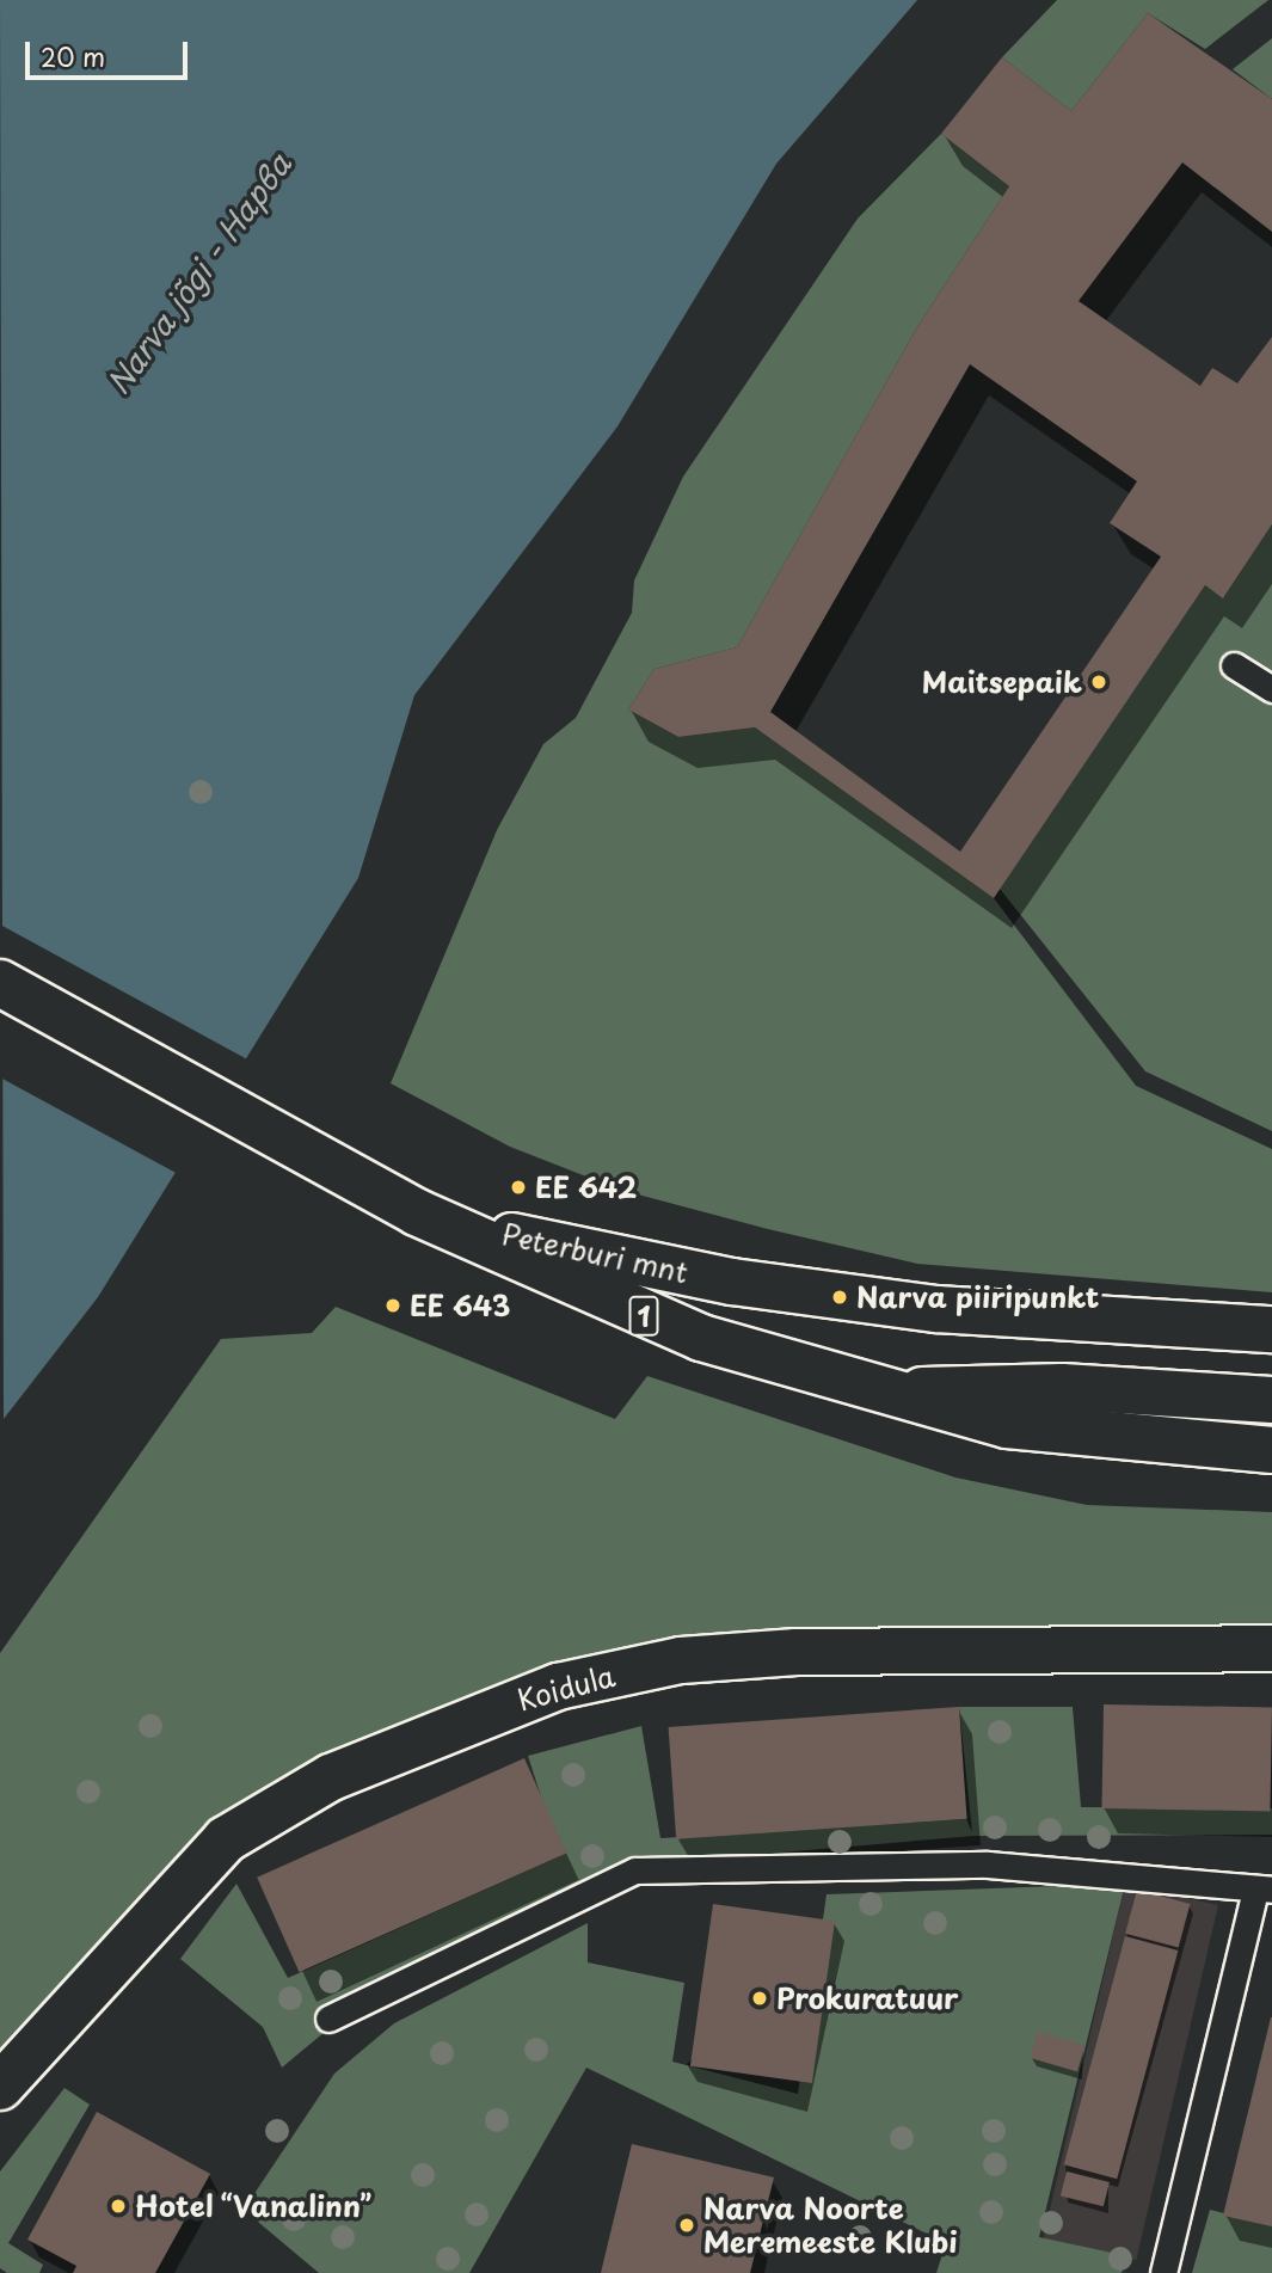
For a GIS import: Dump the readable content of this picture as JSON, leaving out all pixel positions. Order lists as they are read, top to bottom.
{
  "streets": {
    "main road": ["Peterburi mnt", "1", "Koidula"]
  },
  "water": ["Narva jõgi - Нарва"],
  "places": [
    "Maitsepaik",
    "EE 642",
    "Narva piiripunkt",
    "EE 643",
    "Prokuratuur",
    "Hotel “Vanalinn”",
    "Narva Noorte Meremeeste Klubi"
  ],
  "scale_bar": "20 m"
}
